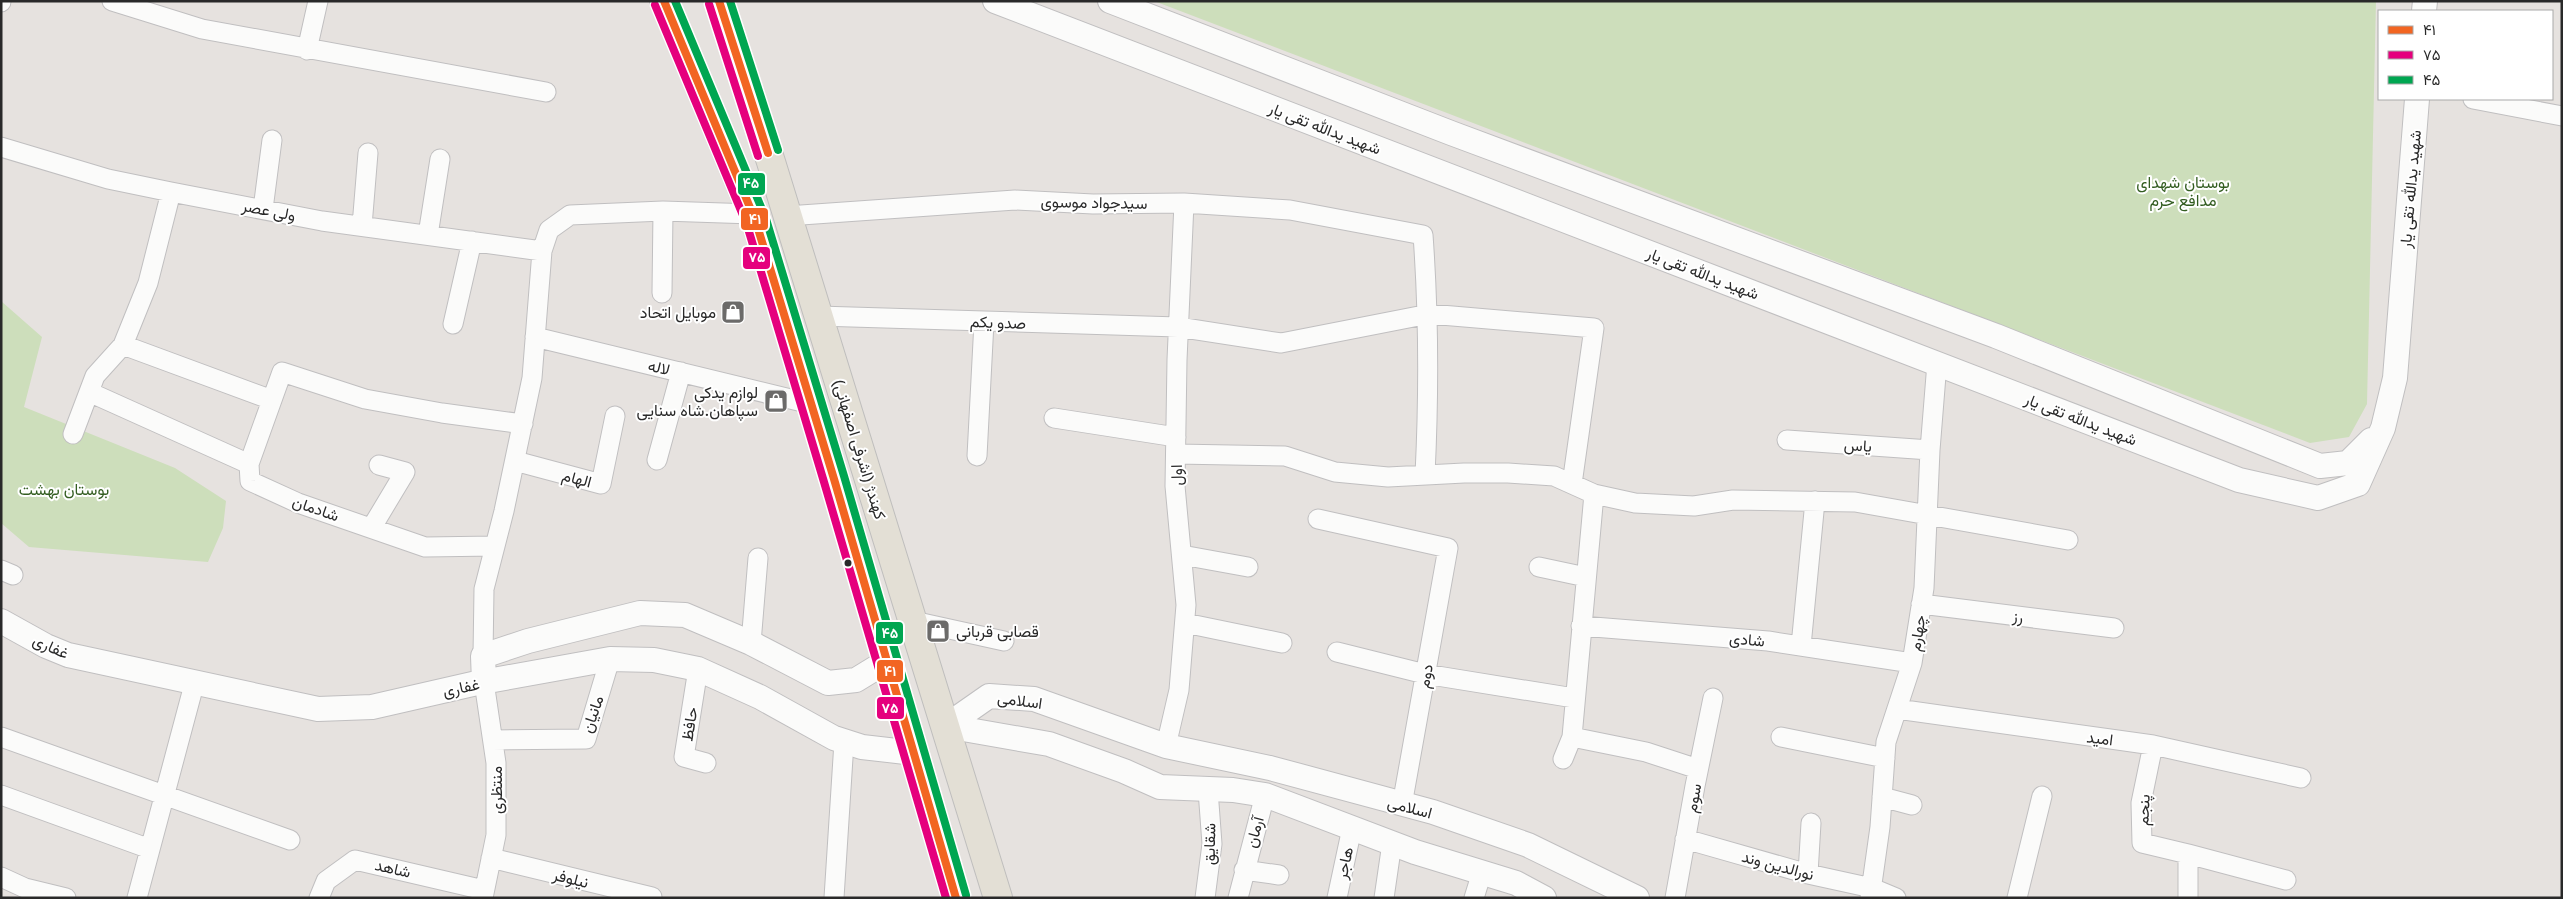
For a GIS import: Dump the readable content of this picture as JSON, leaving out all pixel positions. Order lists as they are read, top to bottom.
{
  "streets": {
    "main road": ["کهندژ (اشرفی اصفهانی)"],
    "street": [
      "شهید یدالله تقی یار",
      "سیدجواد موسوی",
      "ولی عصر",
      "صدو یکم",
      "لاله",
      "یاس",
      "اول",
      "الهام",
      "شادمان",
      "رز",
      "چهارم",
      "شادی",
      "غفاری",
      "دوم",
      "اسلامی",
      "مانیان",
      "حافظ",
      "امید",
      "منتظری",
      "سوم",
      "پنجم",
      "آرمان",
      "شقایق",
      "هاجر",
      "نورالدین وند",
      "شاهد",
      "نیلوفر"
    ]
  },
  "crossings": [
    ["شهید یدالله تقی یار", "چهارم"],
    ["سیدجواد موسوی", "صدو یکم"],
    ["سیدجواد موسوی", "کهندژ (اشرفی اصفهانی)"],
    ["سیدجواد موسوی", "اول"],
    ["صدو یکم", "کهندژ (اشرفی اصفهانی)"],
    ["صدو یکم", "اول"],
    ["لاله", "کهندژ (اشرفی اصفهانی)"],
    ["یاس", "چهارم"],
    ["کهندژ (اشرفی اصفهانی)", "غفاری"],
    ["کهندژ (اشرفی اصفهانی)", "اسلامی"],
    ["اول", "اسلامی"],
    ["رز", "چهارم"],
    ["چهارم", "شادی"],
    ["چهارم", "امید"],
    ["چهارم", "نورالدین وند"],
    ["غفاری", "مانیان"],
    ["غفاری", "حافظ"],
    ["غفاری", "منتظری"],
    ["دوم", "اسلامی"],
    ["مانیان", "منتظری"],
    ["امید", "پنجم"],
    ["منتظری", "شاهد"],
    ["منتظری", "نیلوفر"],
    ["سوم", "نورالدین وند"]
  ],
  "parks": ["بوستان شهدای مدافع حرم", "بوستان بهشت"],
  "places": {
    "shop": ["موبایل اتحاد", "لوازم یدکی سپاهان.شاه سنایی", "قصابی قربانی"]
  },
  "lines": ["transit line ۴۱", "transit line ۴۵", "transit line ۷۵"],
  "legend": ["۴۱", "۷۵", "۴۵"]
}
